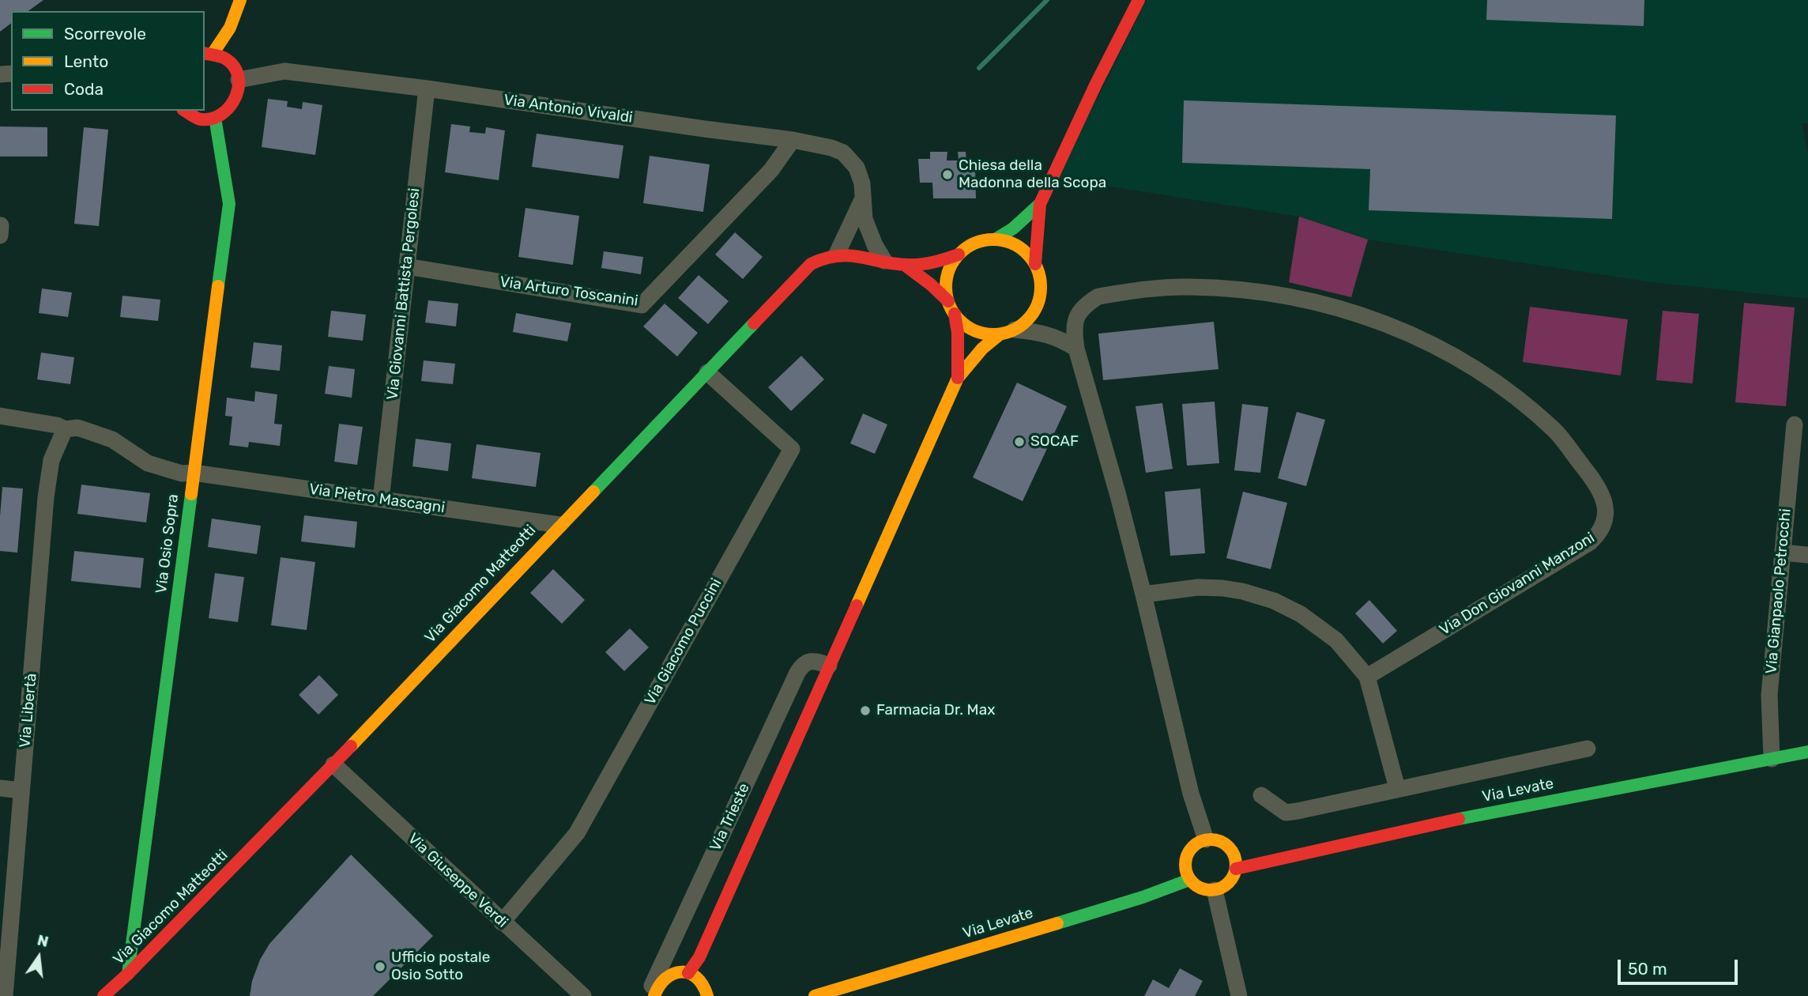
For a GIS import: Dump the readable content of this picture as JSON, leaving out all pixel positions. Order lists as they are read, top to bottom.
{
  "streets": {
    "street": [
      "Via Antonio Vivaldi",
      "Via Arturo Toscanini",
      "Via Giovanni Battista Pergolesi",
      "Via Pietro Mascagni",
      "Via Osio Sopra",
      "Via Giacomo Matteotti",
      "Via Don Giovanni Manzoni",
      "Via Gianpaolo Petrocchi",
      "Via Giacomo Puccini",
      "Via Libertà",
      "Via Levate",
      "Via Trieste",
      "Via Giuseppe Verdi"
    ]
  },
  "crossings": [
    ["Via Antonio Vivaldi", "Via Arturo Toscanini"],
    ["Via Antonio Vivaldi", "Via Giovanni Battista Pergolesi"],
    ["Via Antonio Vivaldi", "Via Giacomo Matteotti"],
    ["Via Arturo Toscanini", "Via Giovanni Battista Pergolesi"],
    ["Via Giovanni Battista Pergolesi", "Via Pietro Mascagni"],
    ["Via Pietro Mascagni", "Via Osio Sopra"],
    ["Via Pietro Mascagni", "Via Giacomo Matteotti"],
    ["Via Pietro Mascagni", "Via Libertà"],
    ["Via Osio Sopra", "Via Giacomo Matteotti"],
    ["Via Giacomo Matteotti", "Via Giacomo Puccini"],
    ["Via Giacomo Matteotti", "Via Giuseppe Verdi"],
    ["Via Don Giovanni Manzoni", "Via Levate"],
    ["Via Gianpaolo Petrocchi", "Via Levate"],
    ["Via Giacomo Puccini", "Via Giuseppe Verdi"]
  ],
  "places": [
    "Chiesa della Madonna della Scopa",
    "SOCAF",
    "Farmacia Dr. Max",
    "Ufficio postale Osio Sotto"
  ],
  "legend": ["Scorrevole", "Lento", "Coda"],
  "scale_bar": "50 m",
  "north": "top"
}
